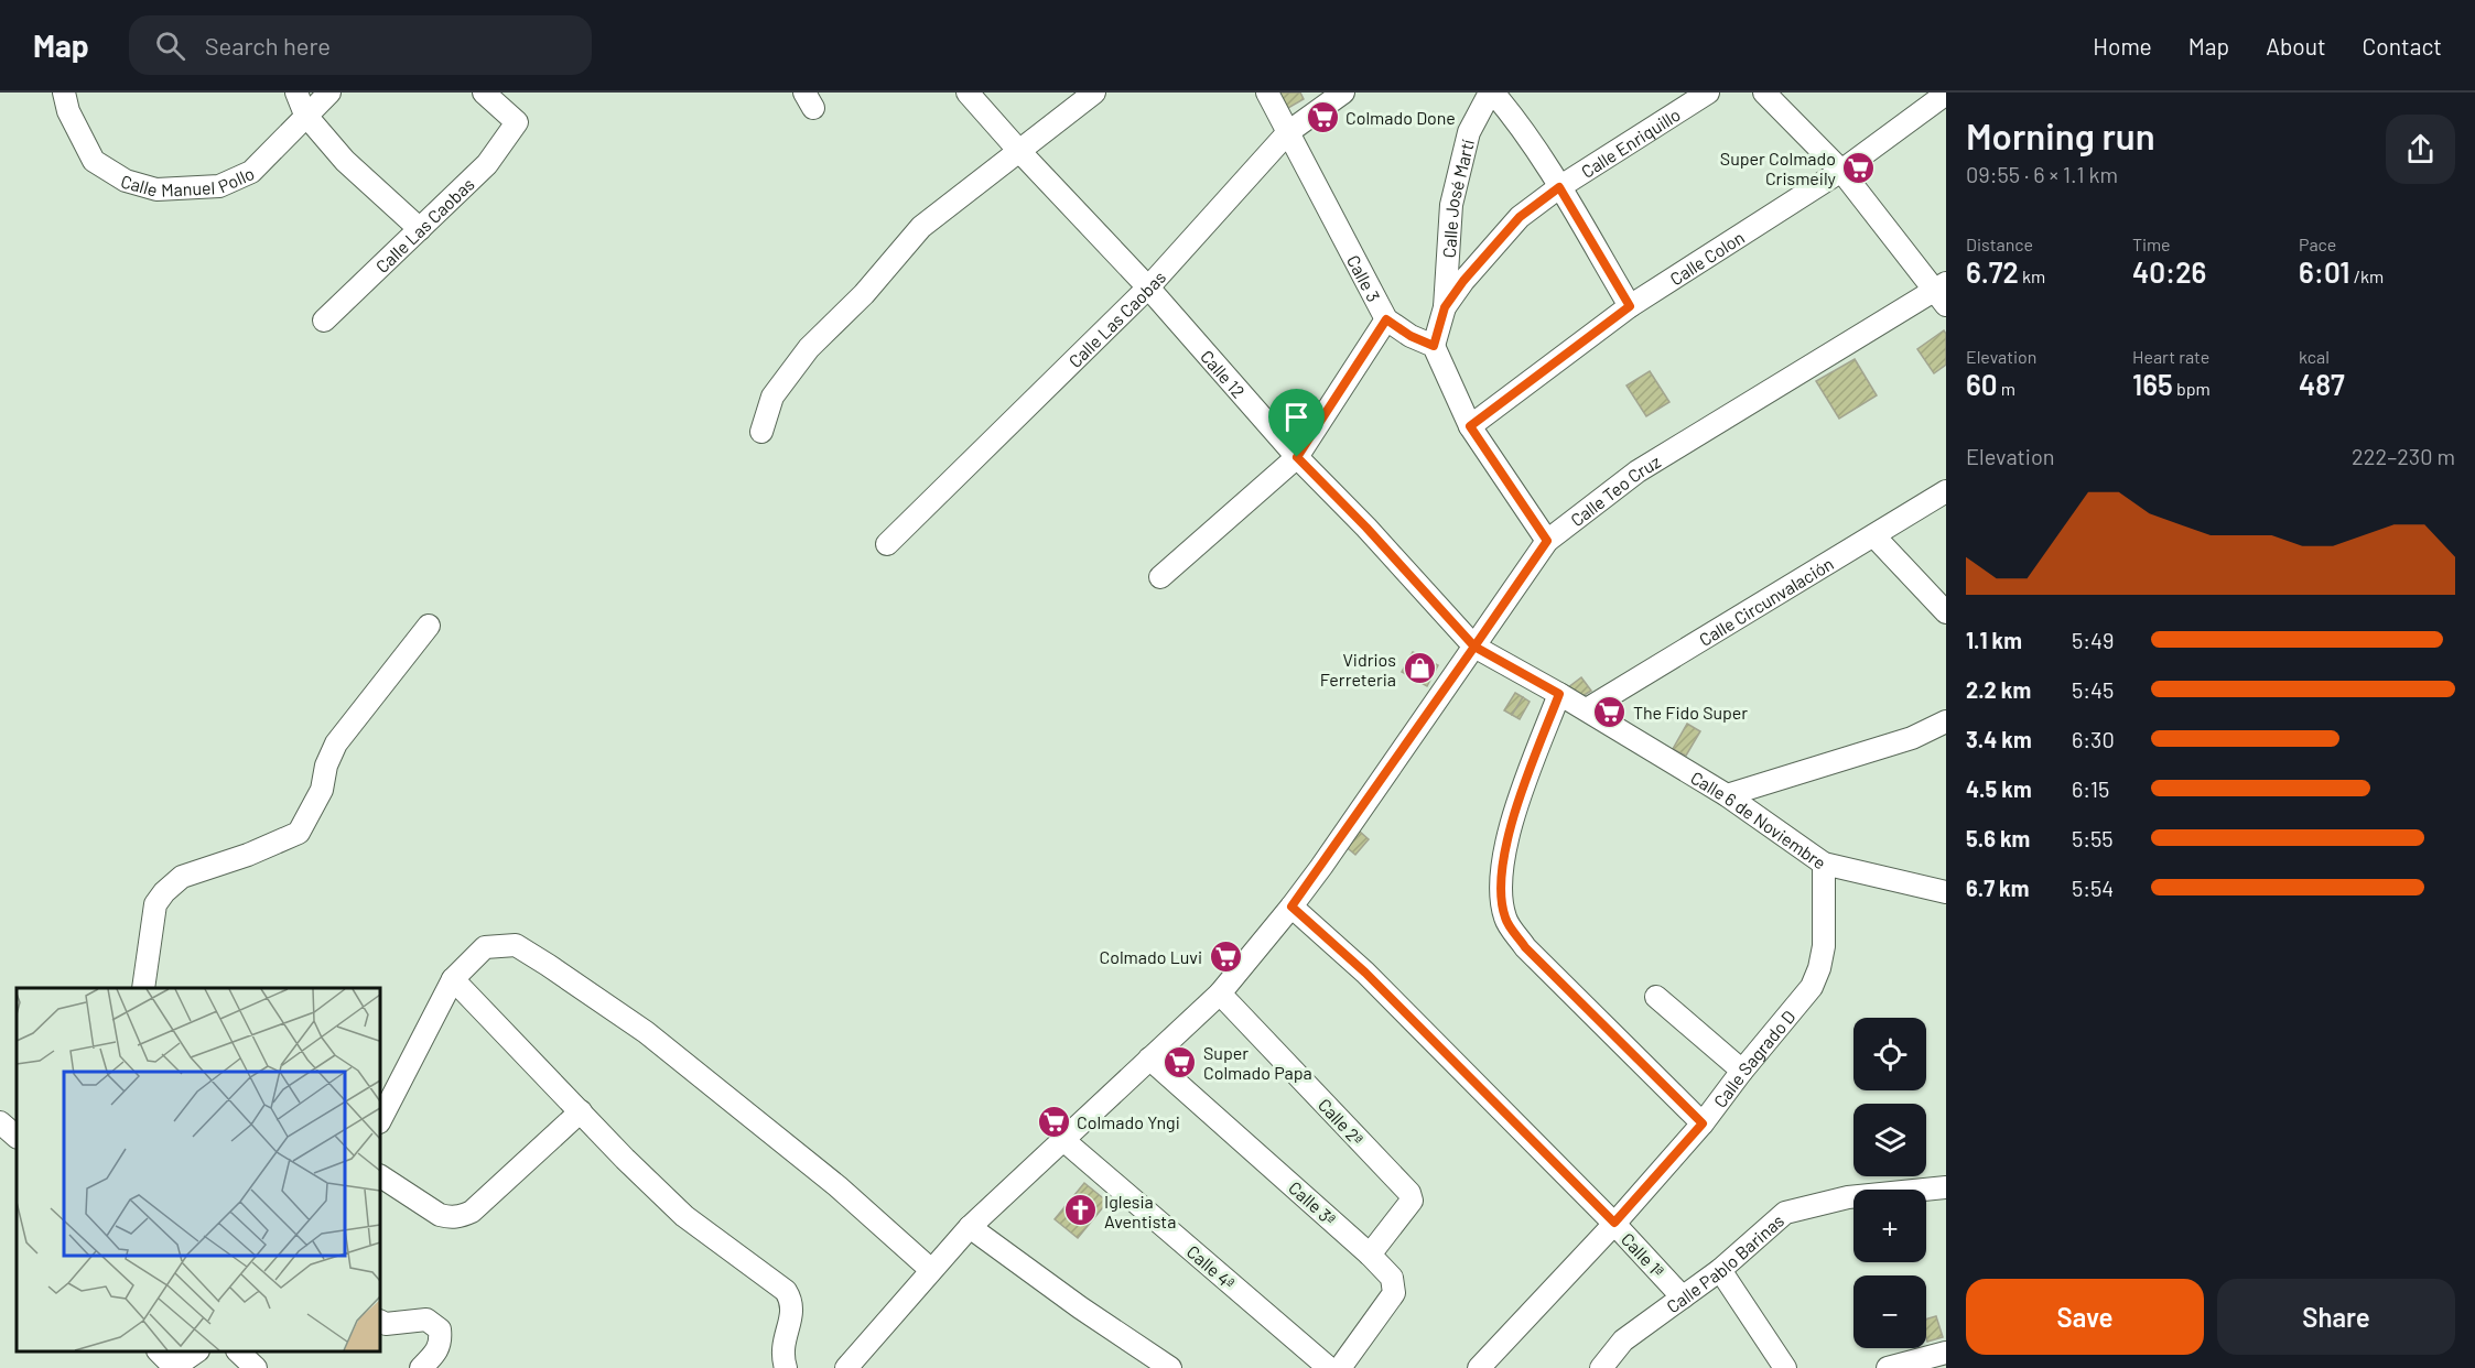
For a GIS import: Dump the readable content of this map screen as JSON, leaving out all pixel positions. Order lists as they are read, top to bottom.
{
  "streets": {
    "street": [
      "Calle Enriquillo",
      "Calle Manuel Pollo",
      "Calle José Martí",
      "Calle Las Caobas",
      "Calle Colon",
      "Calle 3",
      "Calle 12",
      "Calle Teo Cruz",
      "Calle Circunvalación",
      "Calle 6 de Noviembre",
      "Calle Sagrado D",
      "Calle 2ª",
      "Calle 3ª",
      "Calle 1ª",
      "Calle Pablo Barinas",
      "Calle 4ª"
    ]
  },
  "crossings": [
    ["Calle Enriquillo", "Calle José Martí"],
    ["Calle José Martí", "Calle 3"],
    ["Calle Las Caobas", "Calle 3"],
    ["Calle Las Caobas", "Calle 12"],
    ["Calle 12", "Calle Teo Cruz"],
    ["Calle 12", "Calle Circunvalación"],
    ["Calle 12", "Calle 6 de Noviembre"],
    ["Calle Teo Cruz", "Calle 2ª"],
    ["Calle Teo Cruz", "Calle 3ª"],
    ["Calle Teo Cruz", "Calle 1ª"],
    ["Calle Teo Cruz", "Calle 4ª"],
    ["Calle Circunvalación", "Calle 6 de Noviembre"],
    ["Calle 6 de Noviembre", "Calle Sagrado D"],
    ["Calle Sagrado D", "Calle 1ª"],
    ["Calle 2ª", "Calle 3ª"],
    ["Calle 1ª", "Calle Pablo Barinas"]
  ],
  "places": {
    "supermarket": [
      "Colmado Done",
      "Super Colmado Crismeily",
      "The Fido Super",
      "Colmado Luvi",
      "Super Colmado Papa",
      "Colmado Yngi"
    ],
    "shop": ["Vidrios Ferreteria"],
    "church": ["Iglesia Aventista"]
  },
  "page": {
    "header": "Map",
    "search": "Search here",
    "nav": [
      "Home",
      "Map",
      "About",
      "Contact"
    ],
    "heading": ["Morning run", "09:55 · 6 × 1.1 km"],
    "stats": [
      ["Distance", "6.72 km"],
      ["Time", "40:26"],
      ["Pace", "6:01 /km"],
      ["Elevation", "60 m"],
      ["Heart rate", "165 bpm"],
      ["kcal", "487"]
    ],
    "chart": ["Elevation", "222–230 m"],
    "list": [
      {
        "name": "1.1 km",
        "note": "5:49"
      },
      {
        "name": "2.2 km",
        "note": "5:45"
      },
      {
        "name": "3.4 km",
        "note": "6:30"
      },
      {
        "name": "4.5 km",
        "note": "6:15"
      },
      {
        "name": "5.6 km",
        "note": "5:55"
      },
      {
        "name": "6.7 km",
        "note": "5:54"
      }
    ],
    "map_buttons": ["+", "−"],
    "buttons": ["Save", "Share"]
  }
}
